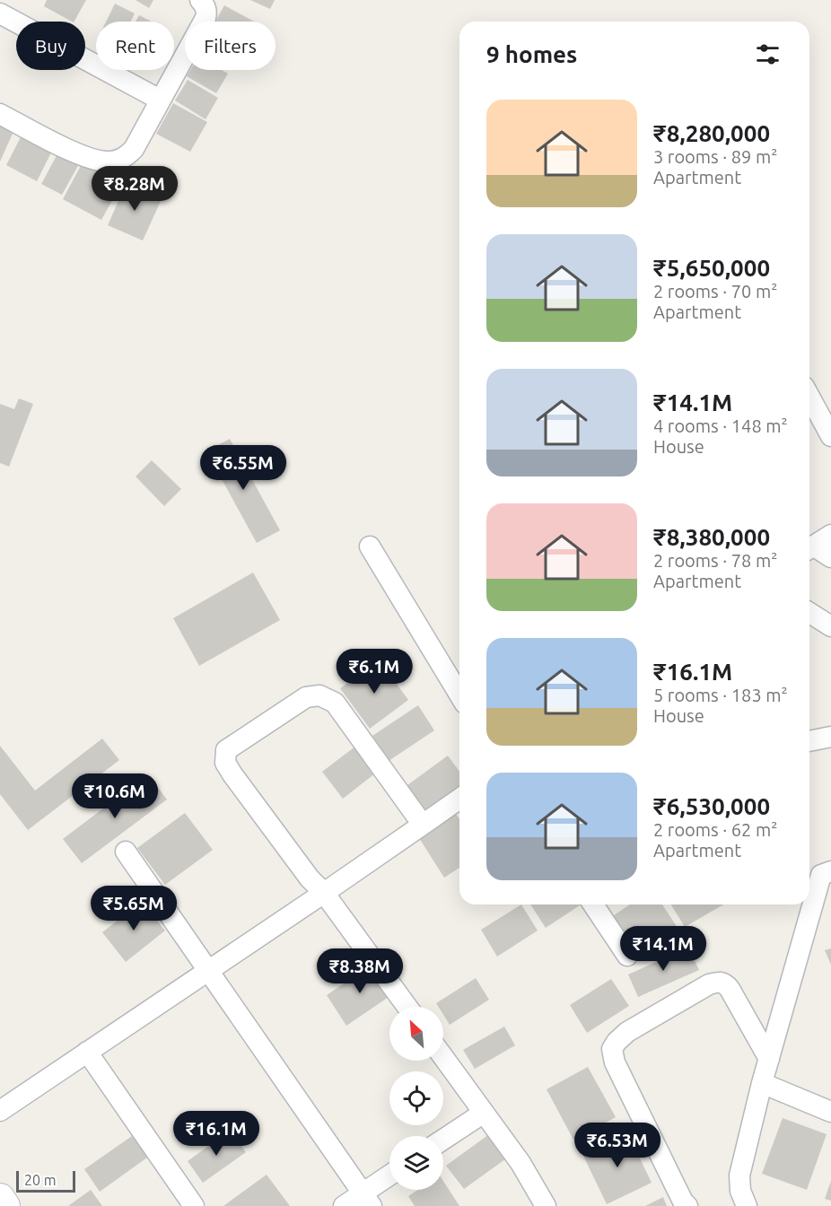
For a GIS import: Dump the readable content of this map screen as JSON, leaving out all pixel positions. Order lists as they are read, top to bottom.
{
  "scale_bar": "20 m",
  "north": "top left",
  "page": {
    "chip": ["Buy", "Rent", "Filters"],
    "heading": "9 homes",
    "list": [
      {
        "name": "₹8,280,000",
        "note": "3 rooms · 89 m² · Apartment"
      },
      {
        "name": "₹5,650,000",
        "note": "2 rooms · 70 m² · Apartment"
      },
      {
        "name": "₹14.1M",
        "note": "4 rooms · 148 m² · House"
      },
      {
        "name": "₹8,380,000",
        "note": "2 rooms · 78 m² · Apartment"
      },
      {
        "name": "₹16.1M",
        "note": "5 rooms · 183 m² · House"
      },
      {
        "name": "₹6,530,000",
        "note": "2 rooms · 62 m² · Apartment"
      }
    ],
    "price": [
      "₹8.28M",
      "₹6.55M",
      "₹6.1M",
      "₹10.6M",
      "₹5.65M",
      "₹14.1M",
      "₹8.38M",
      "₹16.1M",
      "₹6.53M"
    ],
    "scale": "20 m"
  }
}
